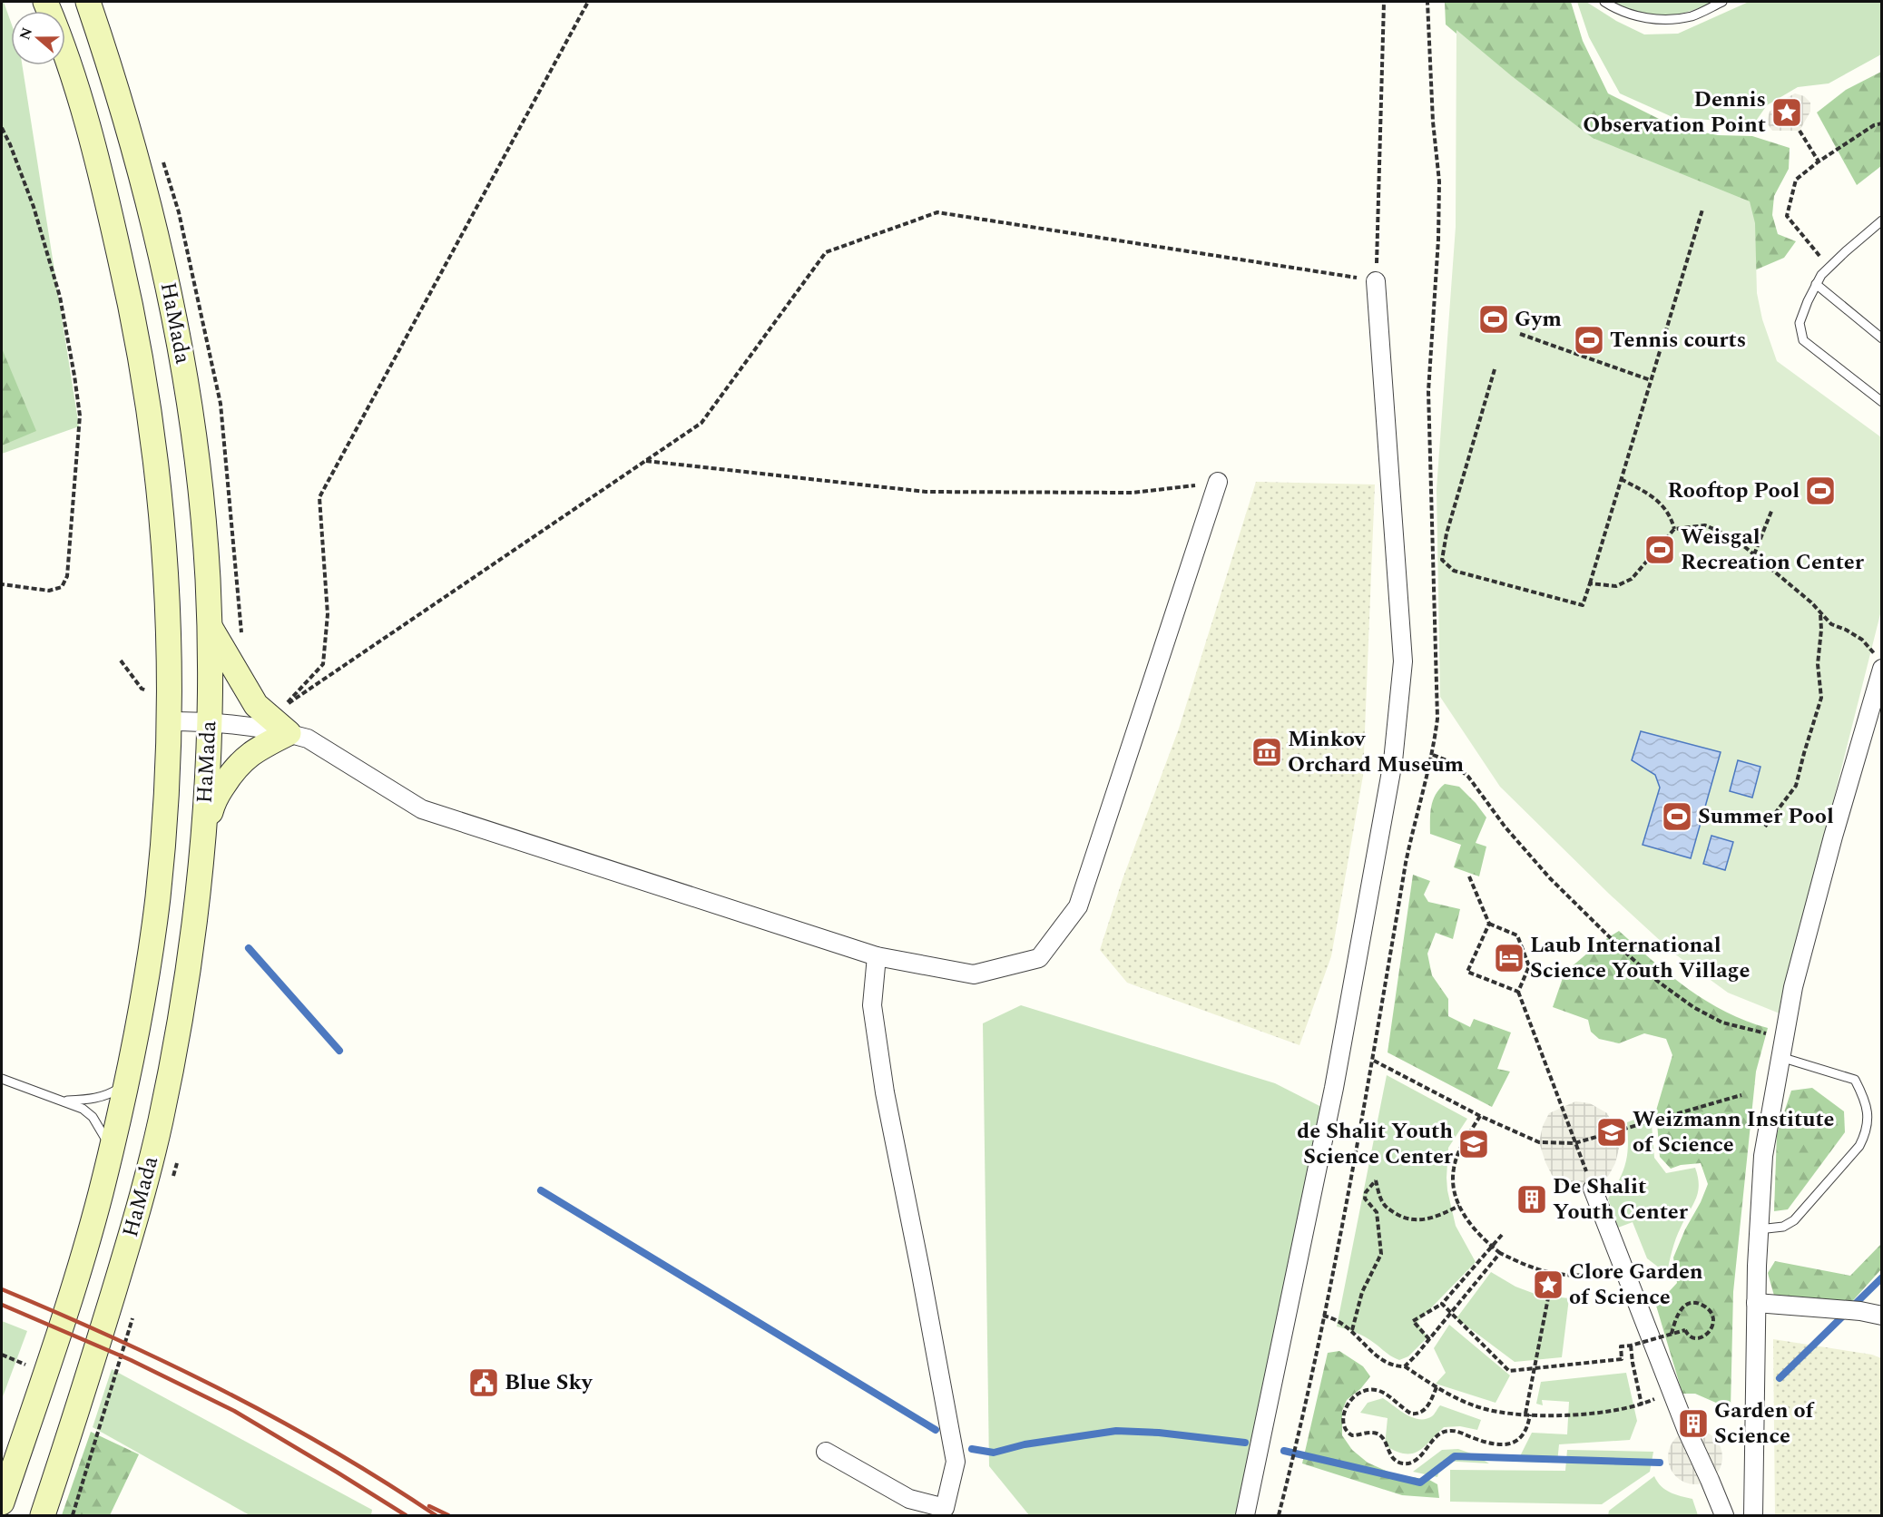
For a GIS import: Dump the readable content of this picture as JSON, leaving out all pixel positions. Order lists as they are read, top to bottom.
{
  "streets": {
    "main road": ["HaMada"]
  },
  "places": {
    "place": ["Dennis Observation Point", "Clore Garden of Science"],
    "sports": [
      "Gym",
      "Tennis courts",
      "Rooftop Pool",
      "Weisgal Recreation Center",
      "Summer Pool"
    ],
    "museum": ["Minkov Orchard Museum"],
    "hotel": ["Laub International Science Youth Village"],
    "school or university": ["Weizmann Institute of Science", "de Shalit Youth Science Center"],
    "building": ["De Shalit Youth Center", "Garden of Science"],
    "public building": ["Blue Sky"]
  },
  "north": "left"
}
